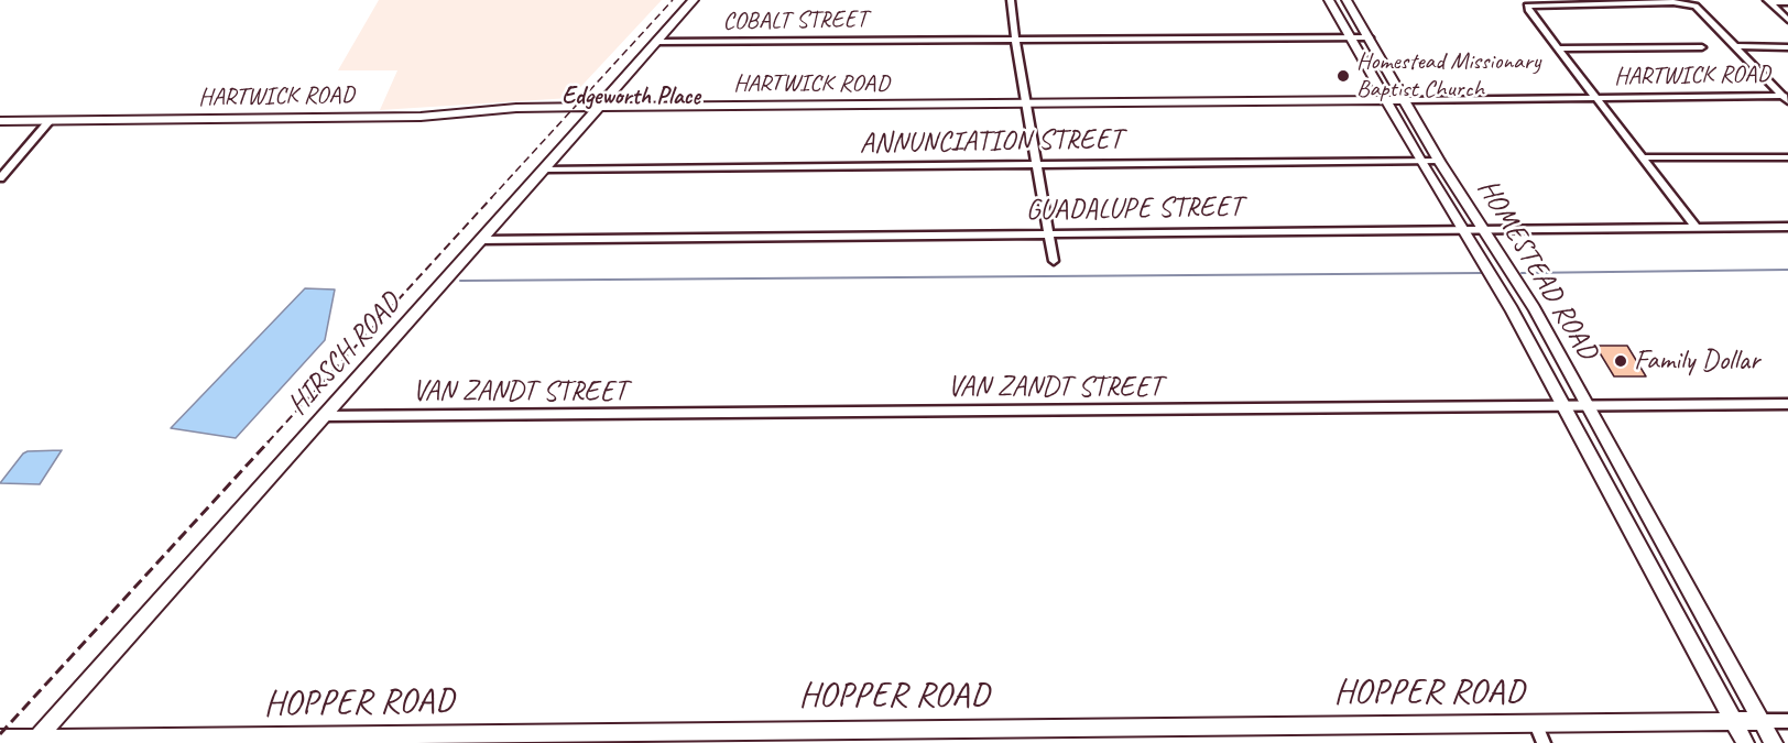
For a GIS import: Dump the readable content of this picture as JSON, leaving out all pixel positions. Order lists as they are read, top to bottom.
{
  "streets": {
    "main road": [
      "HARTWICK ROAD",
      "HOMESTEAD ROAD",
      "HIRSCH ROAD",
      "HOPPER ROAD"
    ],
    "street": [
      "COBALT STREET",
      "ANNUNCIATION STREET",
      "GUADALUPE STREET",
      "VAN ZANDT STREET"
    ]
  },
  "crossings": [
    ["COBALT STREET", "HOMESTEAD ROAD"],
    ["COBALT STREET", "HIRSCH ROAD"],
    ["HARTWICK ROAD", "HOMESTEAD ROAD"],
    ["HARTWICK ROAD", "HIRSCH ROAD"],
    ["ANNUNCIATION STREET", "HOMESTEAD ROAD"],
    ["ANNUNCIATION STREET", "HIRSCH ROAD"],
    ["GUADALUPE STREET", "HOMESTEAD ROAD"],
    ["GUADALUPE STREET", "HIRSCH ROAD"],
    ["HOMESTEAD ROAD", "VAN ZANDT STREET"],
    ["HOMESTEAD ROAD", "HOPPER ROAD"],
    ["HIRSCH ROAD", "VAN ZANDT STREET"],
    ["HIRSCH ROAD", "HOPPER ROAD"]
  ],
  "districts": ["Edgeworth Place"],
  "places": ["Homestead Missionary Baptist Church", "Family Dollar"]
}
